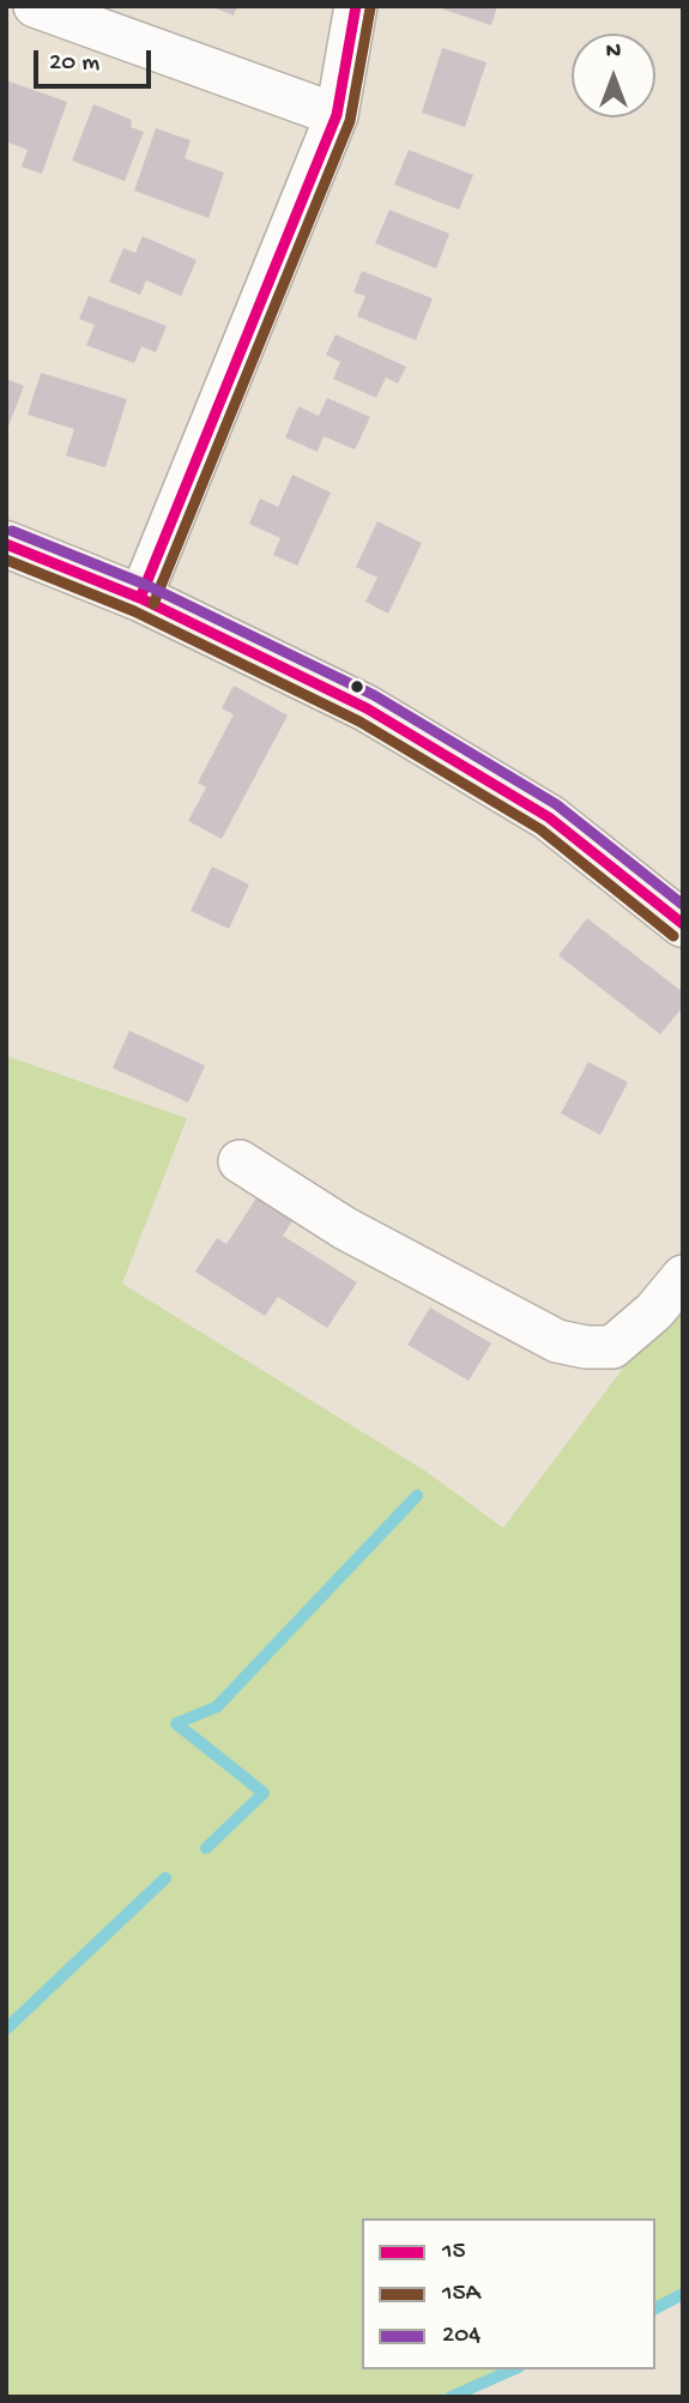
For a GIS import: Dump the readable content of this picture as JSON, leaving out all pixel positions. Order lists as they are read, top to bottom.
{
  "lines": ["transit line 15", "transit line 15A", "transit line 204"],
  "legend": ["15", "15A", "204"],
  "scale_bar": "20 m",
  "north": "top"
}
